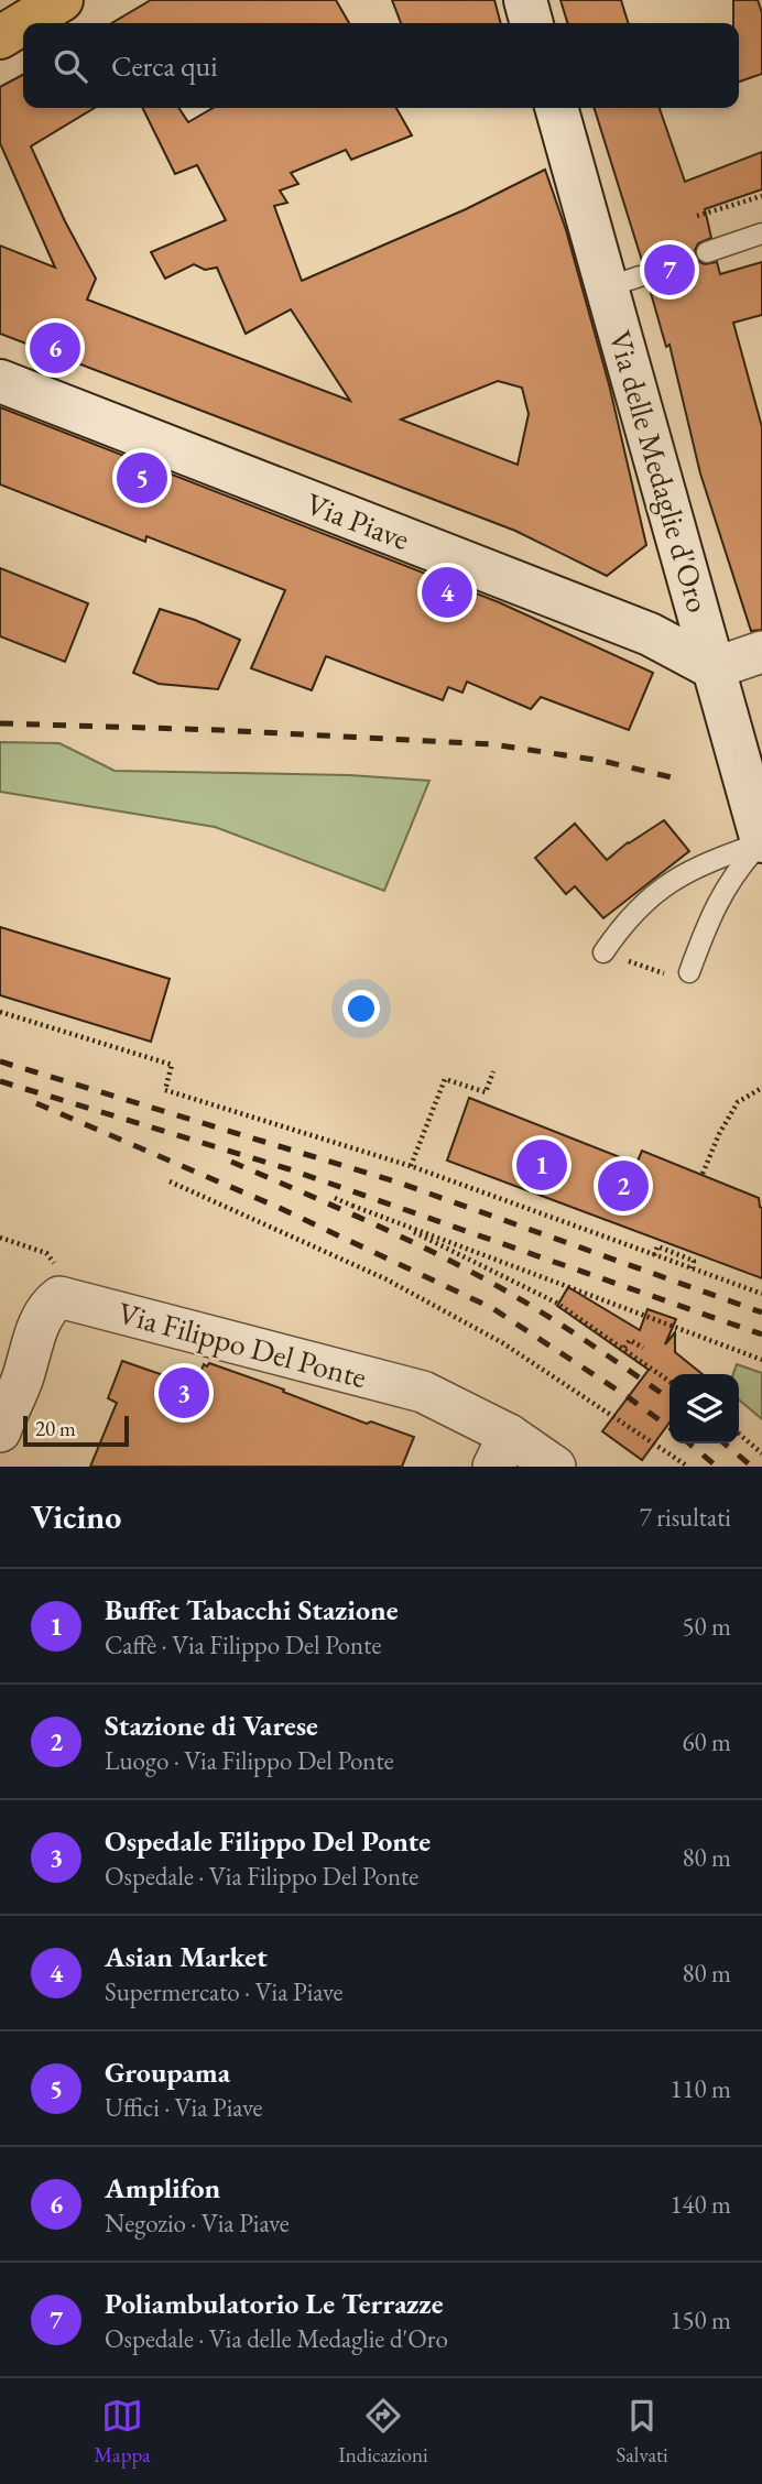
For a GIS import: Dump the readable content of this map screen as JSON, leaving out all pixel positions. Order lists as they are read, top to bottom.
{
  "streets": {
    "main road": ["Via delle Medaglie d'Oro", "Via Piave"],
    "street": ["Via Filippo Del Ponte"]
  },
  "crossings": [
    ["Via delle Medaglie d'Oro", "Via Piave"]
  ],
  "scale_bar": "20 m",
  "page": {
    "search": "Cerca qui",
    "pins": [
      "7",
      "6",
      "5",
      "4",
      "1",
      "2",
      "3"
    ],
    "scale": "20 m",
    "heading": ["Vicino", "7 risultati"],
    "list": [
      {
        "mark": "1",
        "name": "Buffet Tabacchi Stazione",
        "note": "Caffè · Via Filippo Del Ponte",
        "value": "50 m"
      },
      {
        "mark": "2",
        "name": "Stazione di Varese",
        "note": "Luogo · Via Filippo Del Ponte",
        "value": "60 m"
      },
      {
        "mark": "3",
        "name": "Ospedale Filippo Del Ponte",
        "note": "Ospedale · Via Filippo Del Ponte",
        "value": "80 m"
      },
      {
        "mark": "4",
        "name": "Asian Market",
        "note": "Supermercato · Via Piave",
        "value": "80 m"
      },
      {
        "mark": "5",
        "name": "Groupama",
        "note": "Uffici · Via Piave",
        "value": "110 m"
      },
      {
        "mark": "6",
        "name": "Amplifon",
        "note": "Negozio · Via Piave",
        "value": "140 m"
      },
      {
        "mark": "7",
        "name": "Poliambulatorio Le Terrazze",
        "note": "Ospedale · Via delle Medaglie d'Oro",
        "value": "150 m"
      }
    ],
    "nav": ["Mappa", "Indicazioni", "Salvati"]
  }
}
